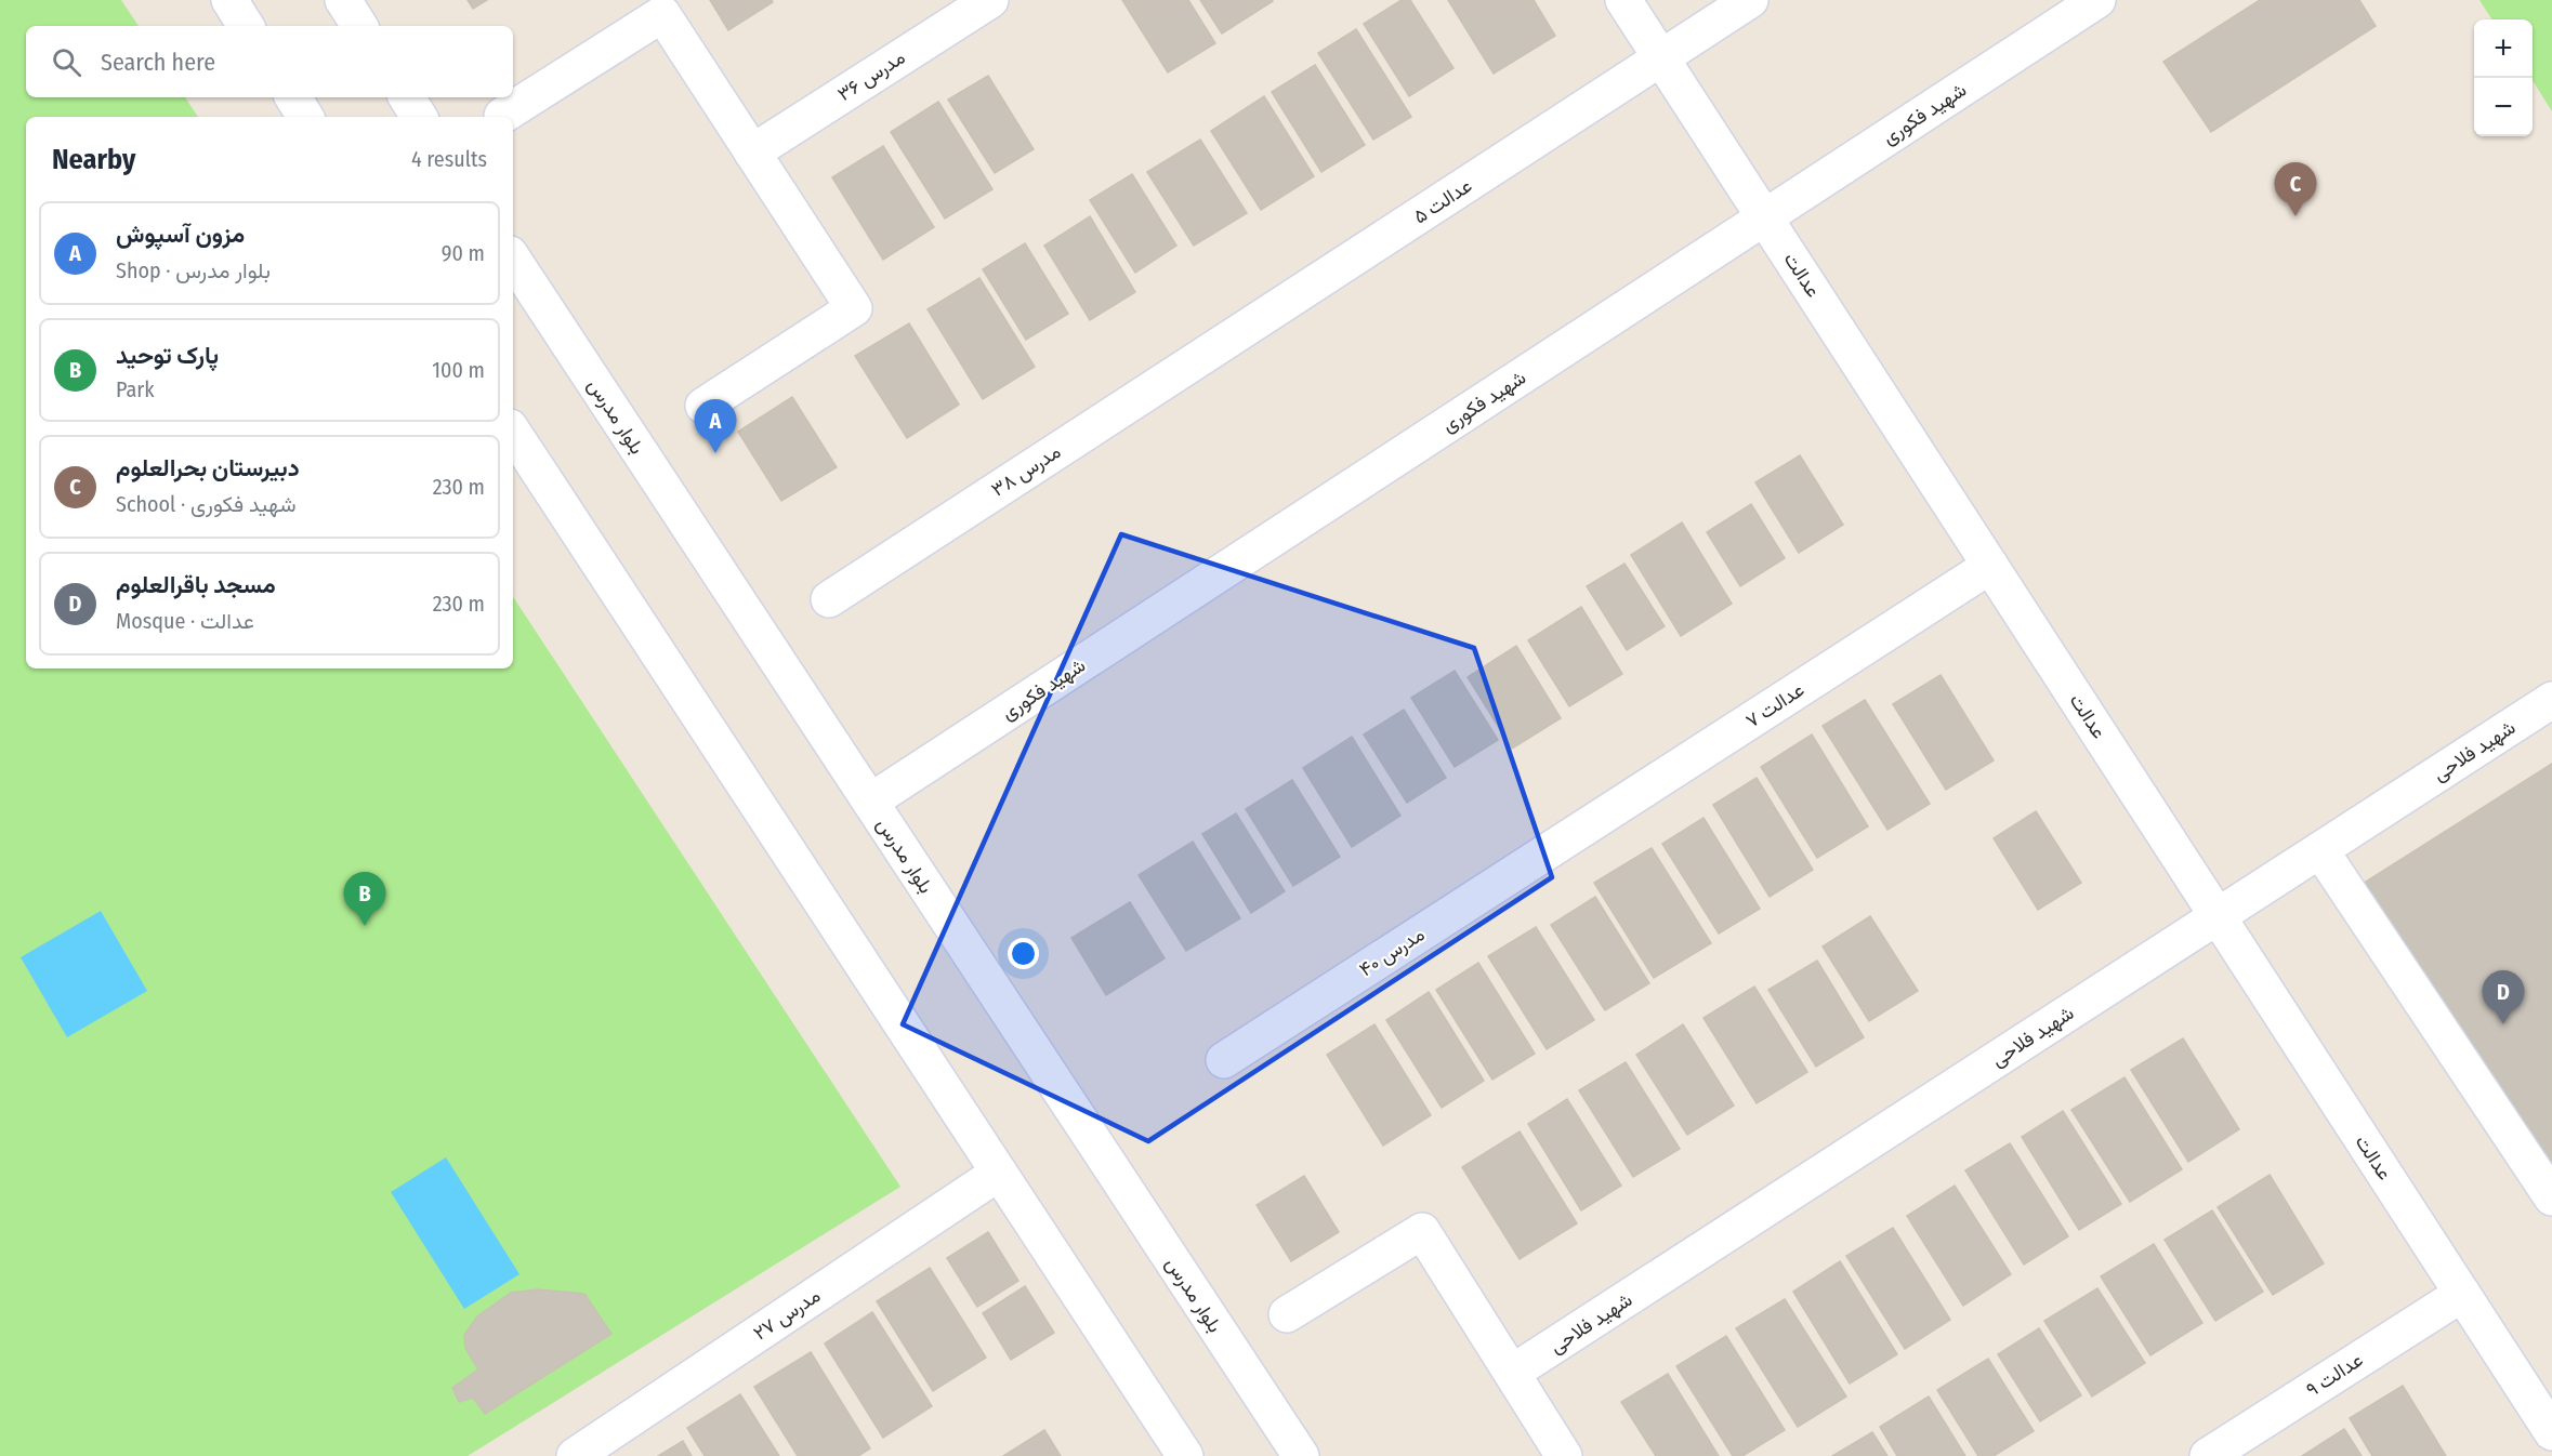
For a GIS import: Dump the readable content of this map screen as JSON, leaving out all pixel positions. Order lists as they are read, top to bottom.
{
  "streets": {
    "street": [
      "مدرس ۳۶",
      "شهید فکوری",
      "عدالت ۵",
      "عدالت",
      "بلوار مدرس",
      "مدرس ۳۸",
      "عدالت ۷",
      "شهید فلاحی",
      "مدرس ۴۰",
      "مدرس ۲۷",
      "عدالت ۹"
    ]
  },
  "crossings": [
    ["شهید فکوری", "عدالت"],
    ["شهید فکوری", "بلوار مدرس"],
    ["عدالت ۵", "عدالت"],
    ["عدالت ۵", "مدرس ۳۸"],
    ["عدالت", "عدالت ۷"],
    ["عدالت", "شهید فلاحی"],
    ["عدالت", "عدالت ۹"],
    ["عدالت ۷", "مدرس ۴۰"]
  ],
  "page": {
    "map_buttons": ["+", "−"],
    "search": "Search here",
    "heading": ["Nearby", "4 results"],
    "pins": [
      "C",
      "A",
      "B",
      "D"
    ],
    "list": [
      {
        "mark": "A",
        "name": "مزون آسپوش",
        "note": "Shop · بلوار مدرس",
        "value": "90 m"
      },
      {
        "mark": "B",
        "name": "پارک توحید",
        "note": "Park",
        "value": "100 m"
      },
      {
        "mark": "C",
        "name": "دبیرستان بحرالعلوم",
        "note": "School · شهید فکوری",
        "value": "230 m"
      },
      {
        "mark": "D",
        "name": "مسجد باقرالعلوم",
        "note": "Mosque · عدالت",
        "value": "230 m"
      }
    ]
  }
}
